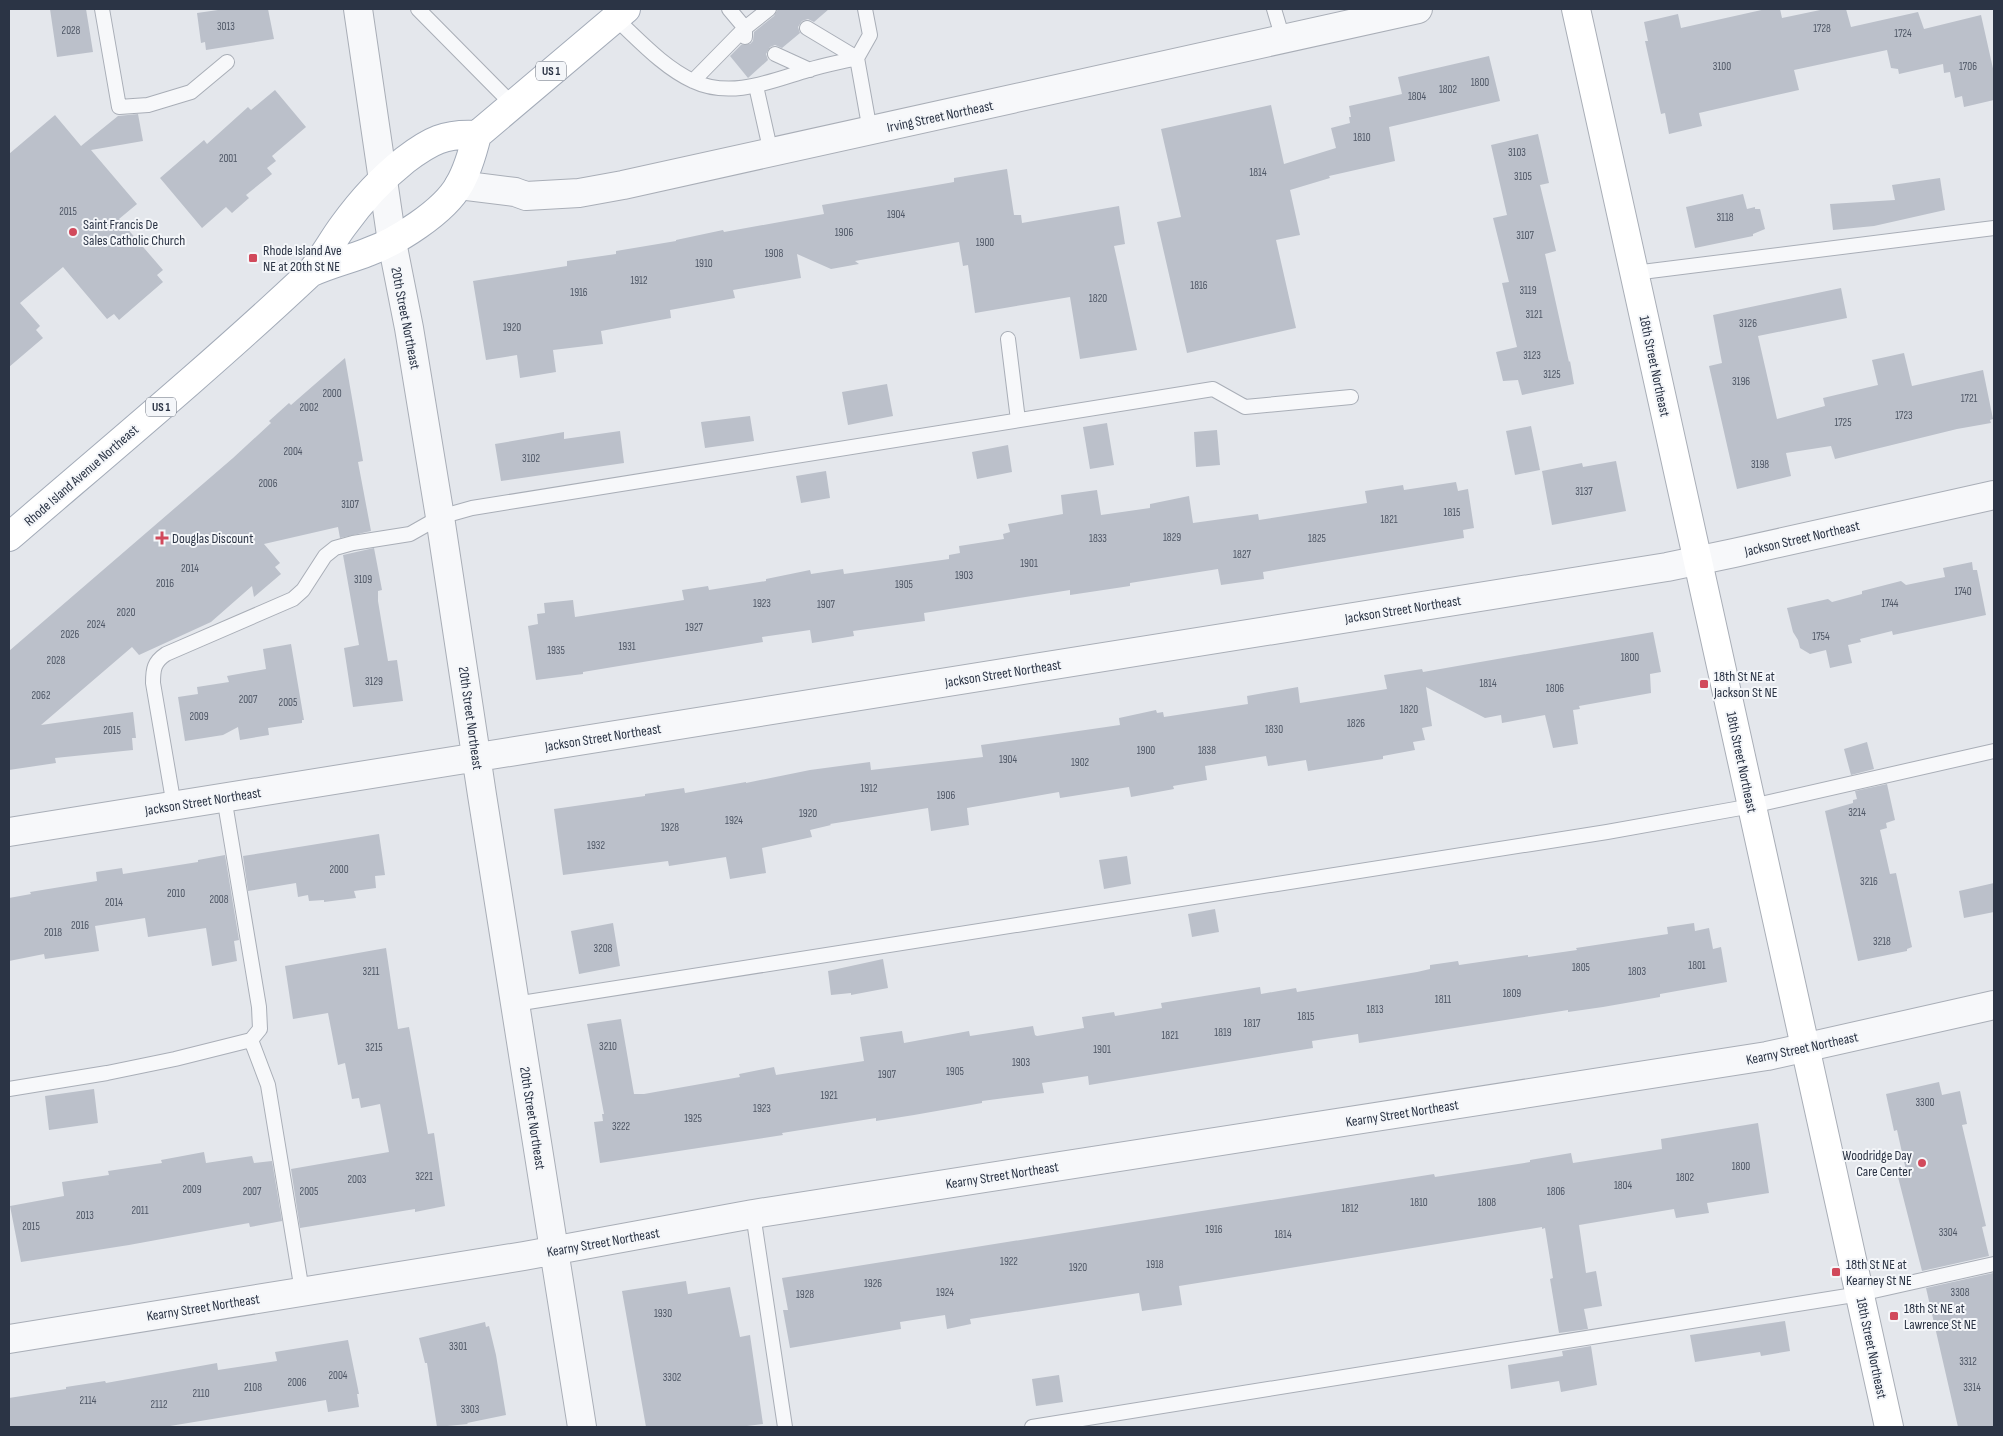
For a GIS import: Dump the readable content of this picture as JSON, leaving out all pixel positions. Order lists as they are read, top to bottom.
{
  "streets": {
    "main road": ["US 1", "18th Street Northeast", "Rhode Island Avenue Northeast"],
    "street": [
      "Irving Street Northeast",
      "20th Street Northeast",
      "Jackson Street Northeast",
      "Kearny Street Northeast"
    ]
  },
  "crossings": [
    ["Irving Street Northeast", "Rhode Island Avenue Northeast"],
    ["20th Street Northeast", "Rhode Island Avenue Northeast"],
    ["20th Street Northeast", "Jackson Street Northeast"],
    ["20th Street Northeast", "Kearny Street Northeast"],
    ["18th Street Northeast", "Jackson Street Northeast"],
    ["18th Street Northeast", "Kearny Street Northeast"]
  ],
  "places": {
    "other": ["Saint Francis De Sales Catholic Church", "Woodridge Day Care Center"],
    "transit": [
      "Rhode Island Ave NE at 20th St NE",
      "18th St NE at Jackson St NE",
      "18th St NE at Kearney St NE",
      "18th St NE at Lawrence St NE"
    ],
    "health": ["Douglas Discount"]
  },
  "house_numbers": [
    "3013",
    "1728",
    "2028",
    "1724",
    "3100",
    "1706",
    "1800",
    "1802",
    "1804",
    "1810",
    "3103",
    "2001",
    "1814",
    "3105",
    "2015",
    "1904",
    "3118",
    "1906",
    "3107",
    "1900",
    "1908",
    "1910",
    "1912",
    "1816",
    "3119",
    "1916",
    "1820",
    "3121",
    "3126",
    "1920",
    "3123",
    "3125",
    "3196",
    "2000",
    "1721",
    "2002",
    "1723",
    "1725",
    "2004",
    "3102",
    "3198",
    "2006",
    "3137",
    "3107",
    "1815",
    "1821",
    "1829",
    "1833",
    "1825",
    "1827",
    "1901",
    "2014",
    "1903",
    "3109",
    "2016",
    "1905",
    "1740",
    "1923",
    "1744",
    "1907",
    "2020",
    "2024",
    "1927",
    "2026",
    "1754",
    "1931",
    "1935",
    "1800",
    "2028",
    "3129",
    "1814",
    "1806",
    "2062",
    "2007",
    "2005",
    "1820",
    "2009",
    "1826",
    "1830",
    "2015",
    "1900",
    "1838",
    "1904",
    "1902",
    "1912",
    "1906",
    "3214",
    "1920",
    "1924",
    "1928",
    "1932",
    "2000",
    "3216",
    "2010",
    "2008",
    "2014",
    "2016",
    "2018",
    "3218",
    "3208",
    "1801",
    "1805",
    "3211",
    "1803",
    "1809",
    "1811",
    "1813",
    "1815",
    "1817",
    "1819",
    "1821",
    "3210",
    "3215",
    "1901",
    "1903",
    "1905",
    "1907",
    "1921",
    "3300",
    "1923",
    "1925",
    "3222",
    "1800",
    "3221",
    "1802",
    "2003",
    "1804",
    "2009",
    "2007",
    "2005",
    "1806",
    "1810",
    "1808",
    "1812",
    "2011",
    "2013",
    "2015",
    "1916",
    "3304",
    "1814",
    "1922",
    "1918",
    "1920",
    "1926",
    "1924",
    "3308",
    "1928",
    "1930",
    "3301",
    "3312",
    "2004",
    "3302",
    "2006",
    "2108",
    "3314",
    "2110",
    "2114",
    "2112",
    "3303"
  ]
}
